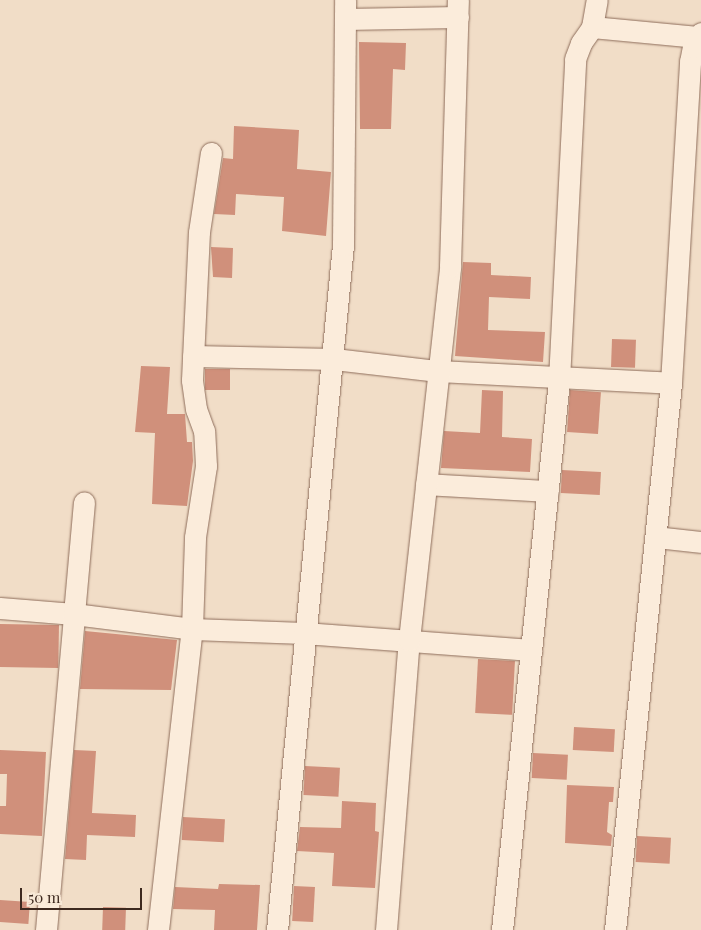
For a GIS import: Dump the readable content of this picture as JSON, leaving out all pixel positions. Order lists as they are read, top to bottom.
{
  "scale_bar": "50 m"
}
